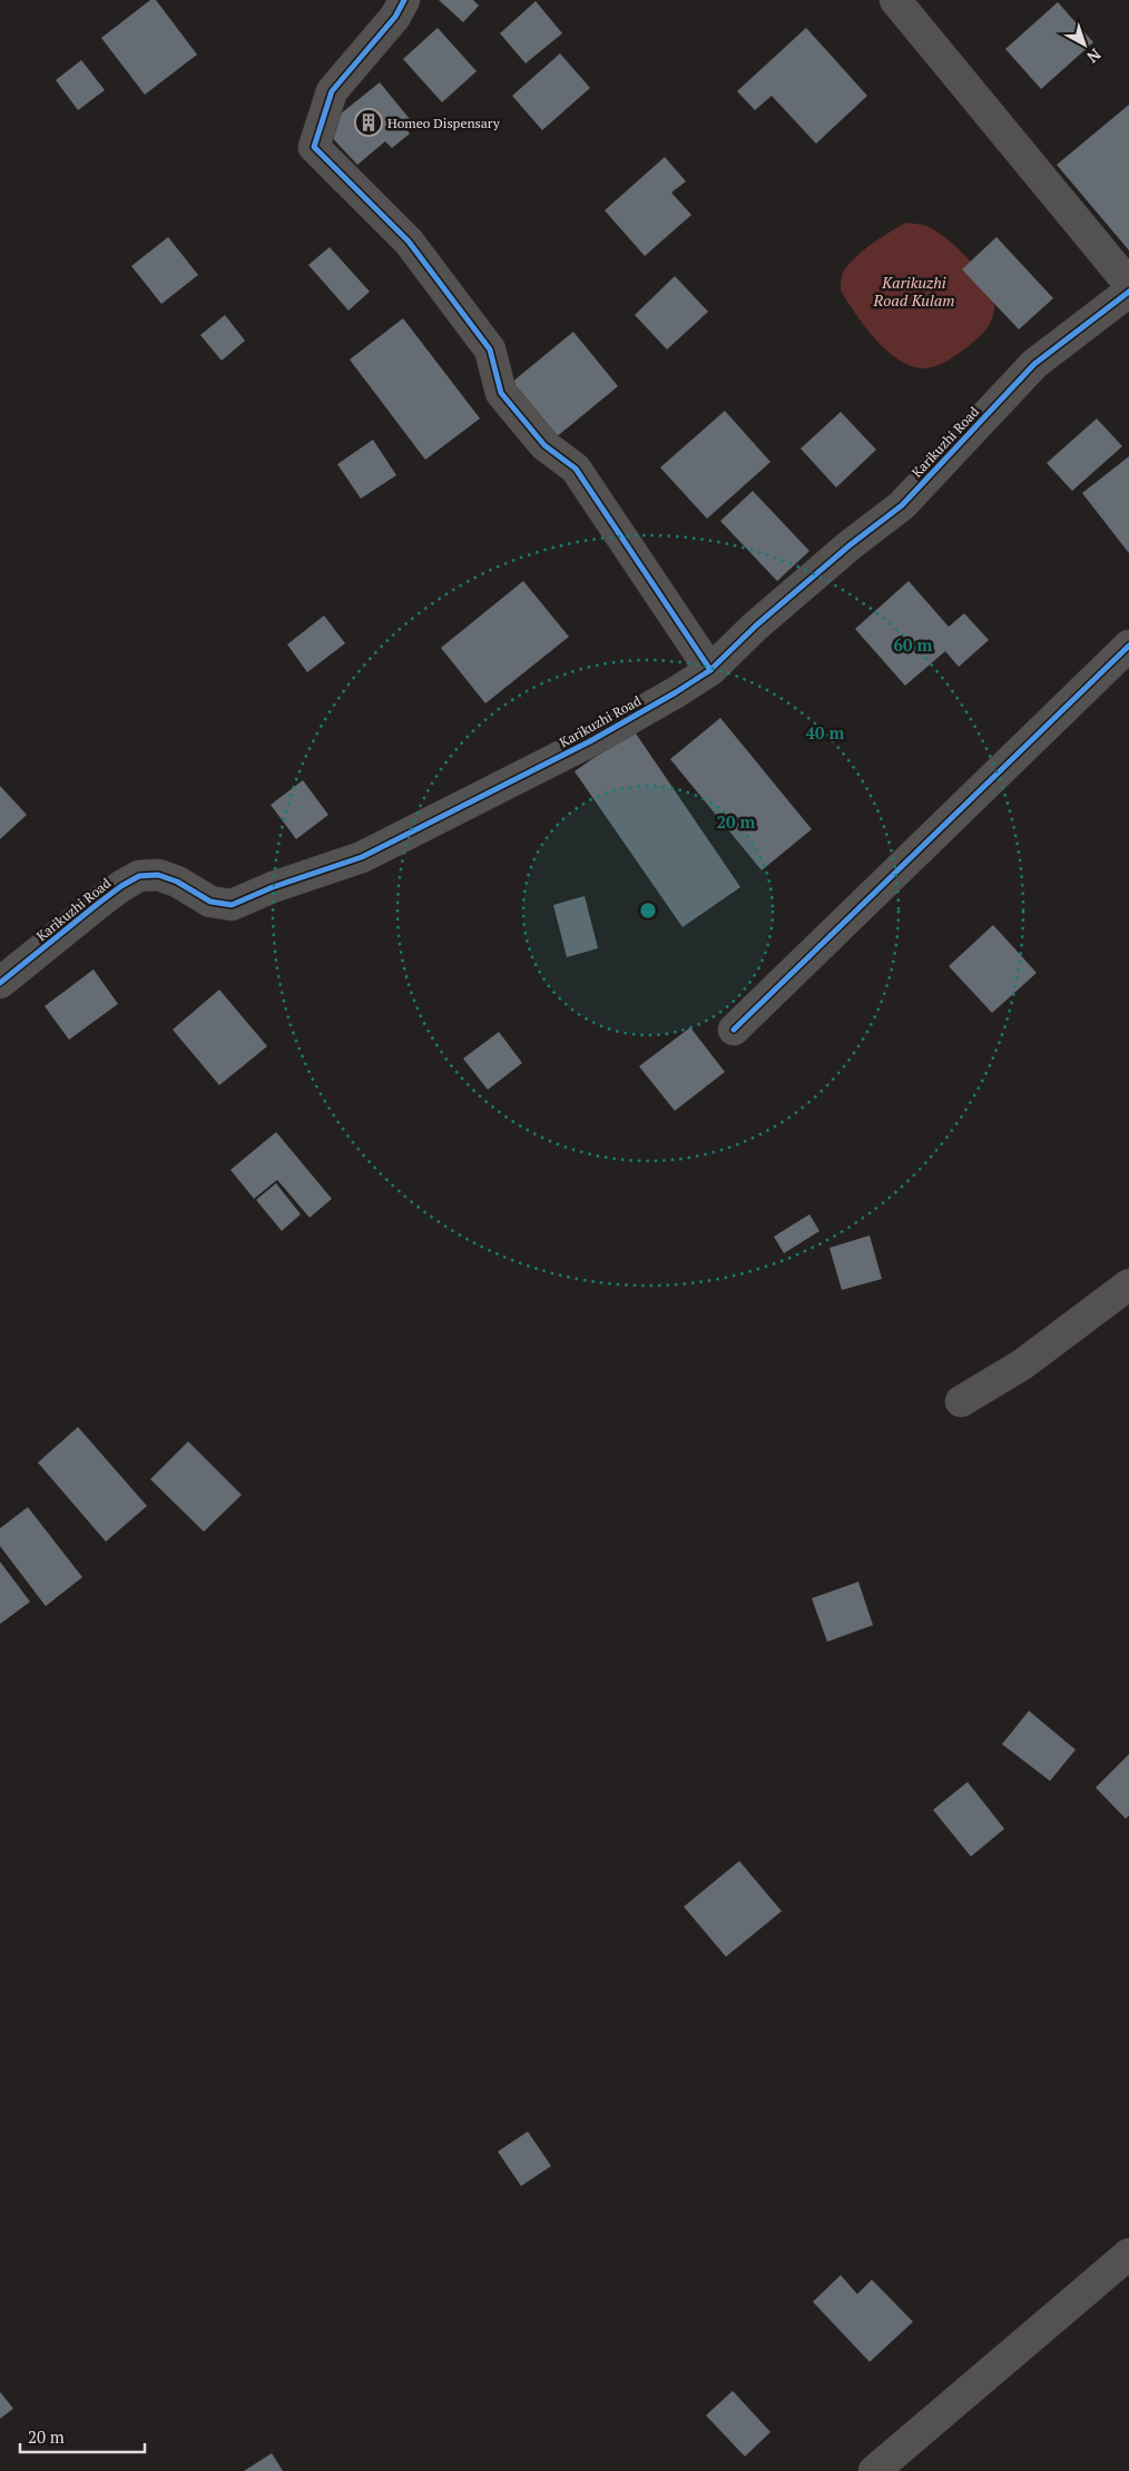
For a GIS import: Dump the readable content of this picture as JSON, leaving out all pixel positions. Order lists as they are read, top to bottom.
{
  "streets": {
    "street": ["Karikuzhi Road"]
  },
  "water": ["Karikuzhi Road Kulam"],
  "places": {
    "building": ["Homeo Dispensary"]
  },
  "scale_bar": "20 m",
  "north": "bottom right",
  "rings": ["60 m", "40 m", "20 m"]
}
